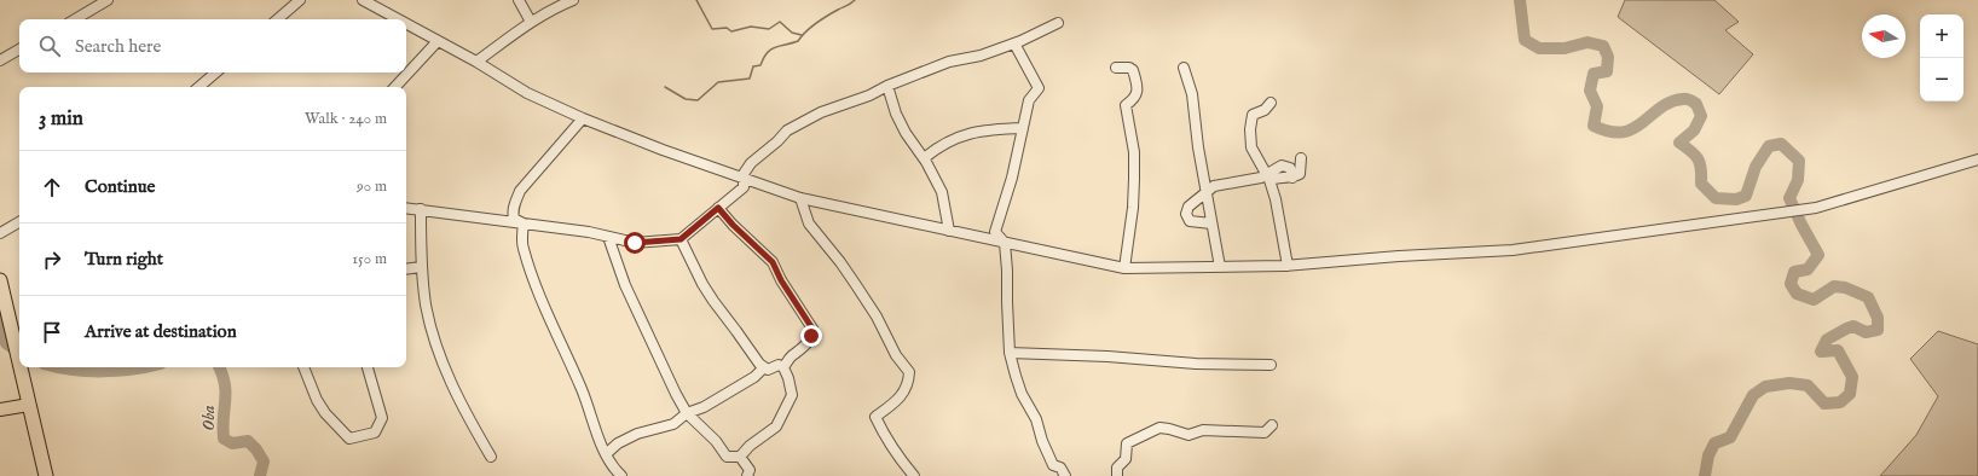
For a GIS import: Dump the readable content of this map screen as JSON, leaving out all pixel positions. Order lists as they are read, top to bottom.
{
  "water": ["Oba"],
  "north": "left",
  "page": {
    "map_buttons": ["+", "−"],
    "search": "Search here",
    "heading": ["3 min", "Walk · 240 m"],
    "list": [
      ["Continue", "90 m"],
      ["Turn right", "150 m"],
      "Arrive at destination"
    ]
  }
}
